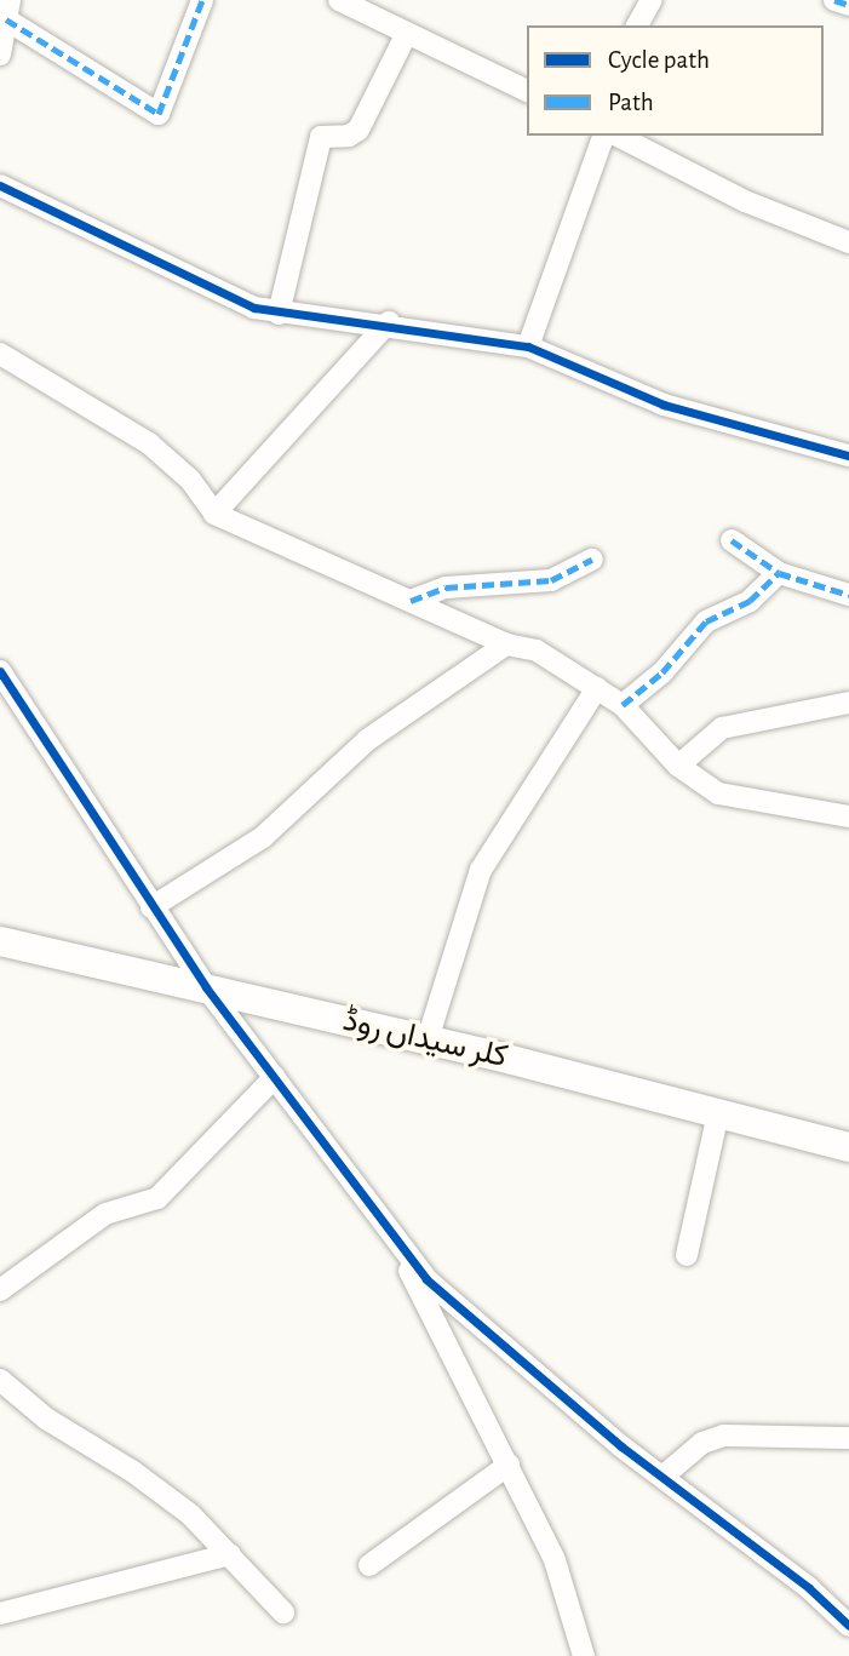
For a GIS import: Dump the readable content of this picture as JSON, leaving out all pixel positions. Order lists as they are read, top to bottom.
{
  "streets": {
    "main road": ["کلر سیداں روڈ"]
  },
  "legend": ["Cycle path", "Path"]
}
